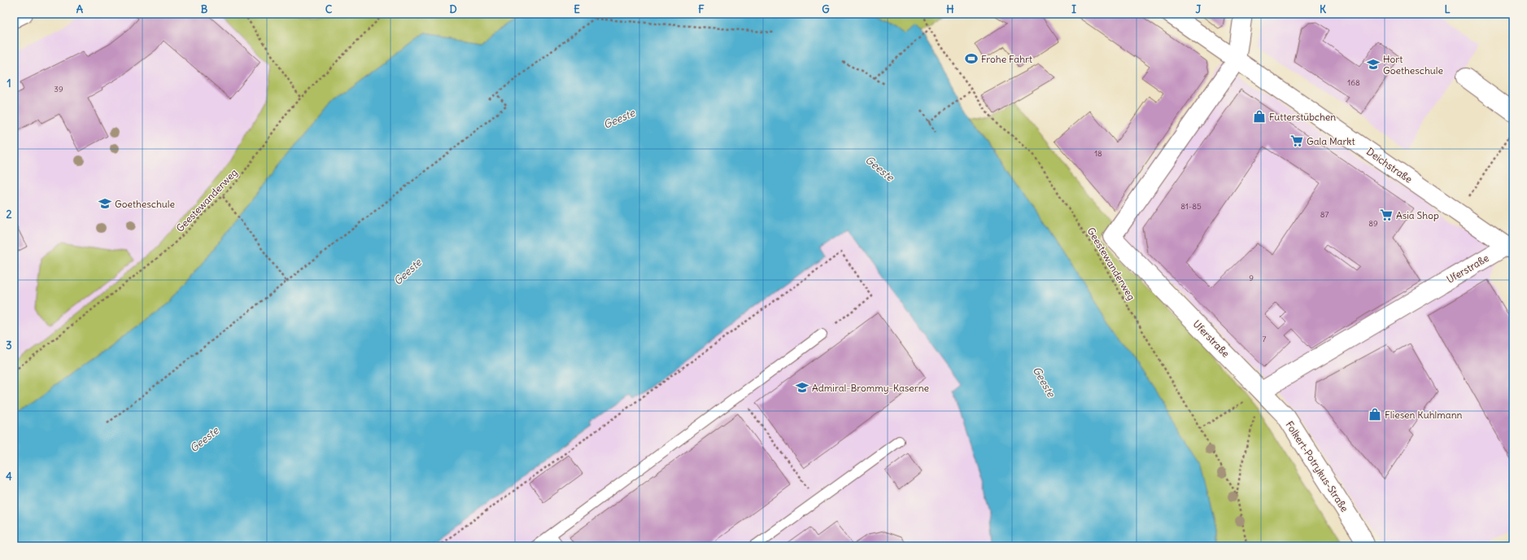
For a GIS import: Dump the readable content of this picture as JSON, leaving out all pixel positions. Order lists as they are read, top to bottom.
{
  "streets": {
    "street": ["Deichstraße", "Uferstraße", "Folkert-Potrykus-Straße"],
    "path": ["Geestewanderweg"]
  },
  "crossings": [
    ["Deichstraße", "Uferstraße"],
    ["Uferstraße", "Folkert-Potrykus-Straße"]
  ],
  "water": ["Geeste"],
  "places": {
    "sports": ["Frohe Fahrt"],
    "school or university": ["Hort Goetheschule", "Goetheschule", "Admiral-Brommy-Kaserne"],
    "shop": ["Futterstübchen", "Fliesen Kuhlmann"],
    "supermarket": ["Gala Markt", "Asia Shop"]
  },
  "house_numbers": [
    "168",
    "39",
    "18",
    "81-85",
    "87",
    "89",
    "9",
    "7"
  ],
  "grid": {
    "columns": [
      "A",
      "B",
      "C",
      "D",
      "E",
      "F",
      "G",
      "H",
      "I",
      "J",
      "K",
      "L"
    ],
    "rows": [
      "1",
      "2",
      "3",
      "4"
    ]
  }
}
